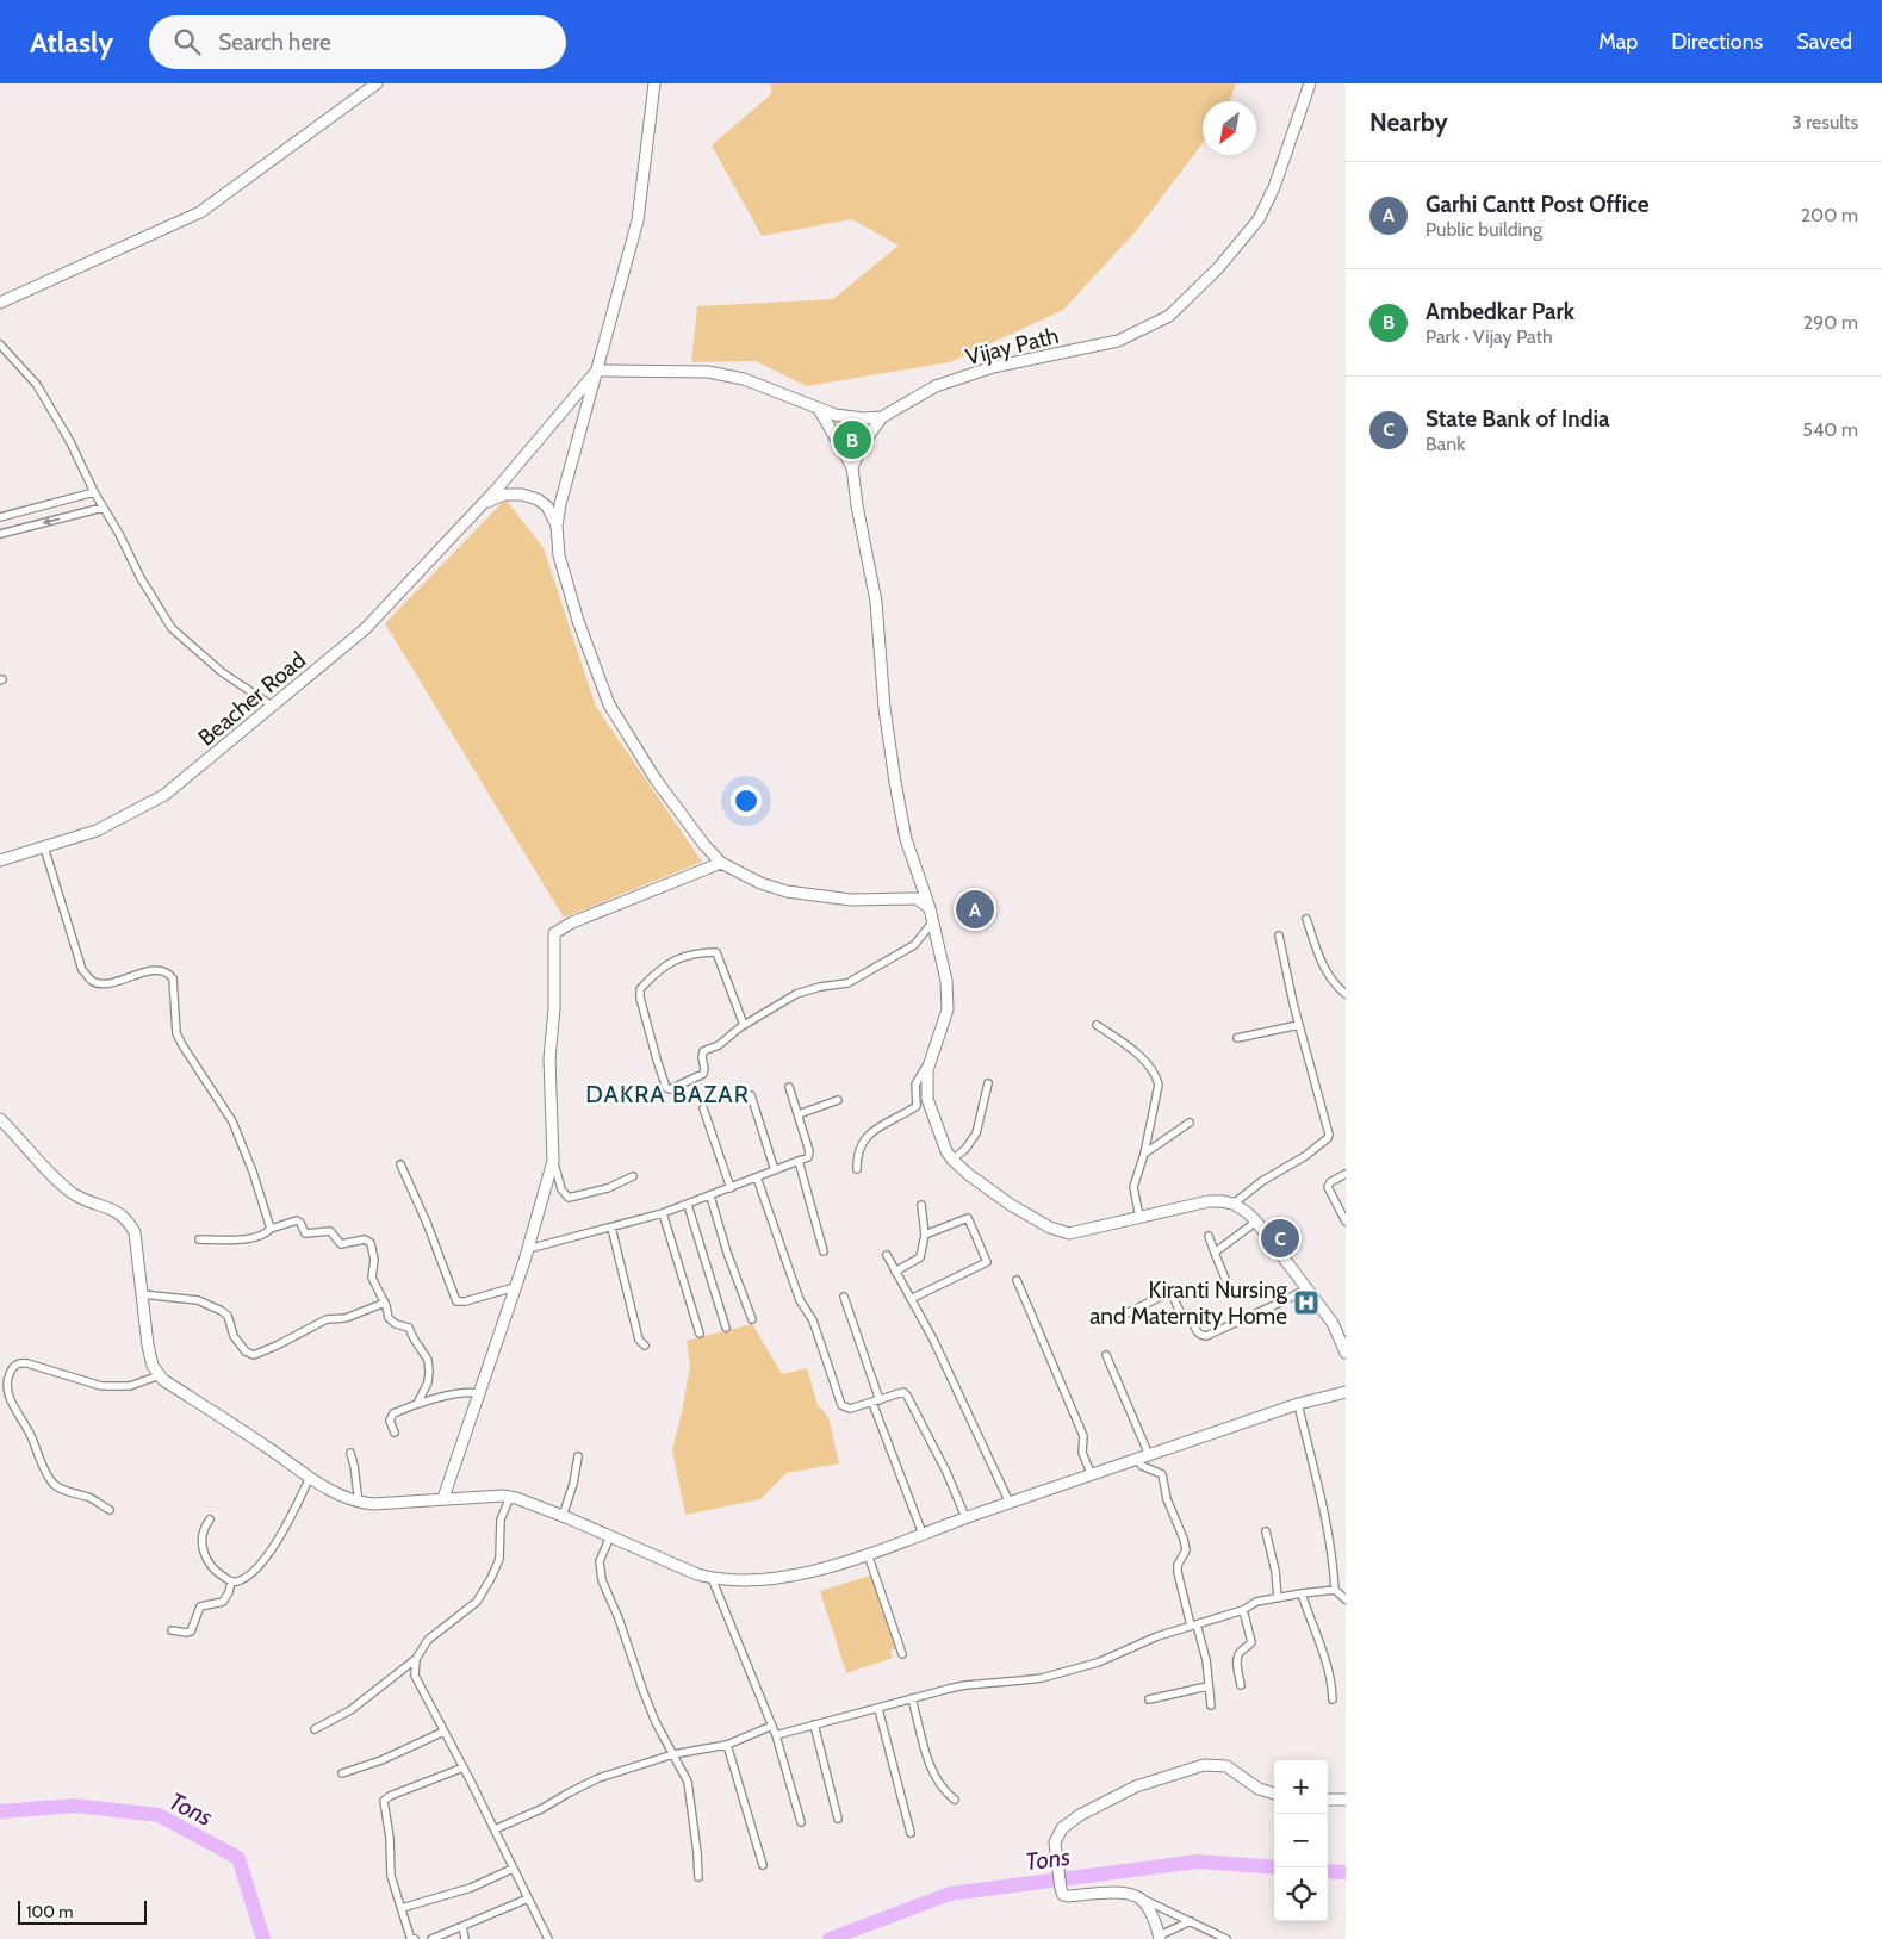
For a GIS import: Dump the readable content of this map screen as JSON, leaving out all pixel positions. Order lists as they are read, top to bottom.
{
  "streets": {
    "street": ["Vijay Path", "Beacher Road"]
  },
  "crossings": [
    ["Vijay Path", "Beacher Road"]
  ],
  "districts": ["DAKRA BAZAR"],
  "water": ["Tons"],
  "places": {
    "hospital": ["Kiranti Nursing and Maternity Home"]
  },
  "scale_bar": "100 m",
  "north": "bottom left",
  "page": {
    "header": "Atlasly",
    "search": "Search here",
    "nav": ["Map", "Directions", "Saved"],
    "heading": ["Nearby", "3 results"],
    "list": [
      {
        "mark": "A",
        "name": "Garhi Cantt Post Office",
        "note": "Public building",
        "value": "200 m"
      },
      {
        "mark": "B",
        "name": "Ambedkar Park",
        "note": "Park · Vijay Path",
        "value": "290 m"
      },
      {
        "mark": "C",
        "name": "State Bank of India",
        "note": "Bank",
        "value": "540 m"
      }
    ],
    "pins": ["B", "A", "C"],
    "map_buttons": ["+", "−"],
    "scale": "100 m"
  }
}
